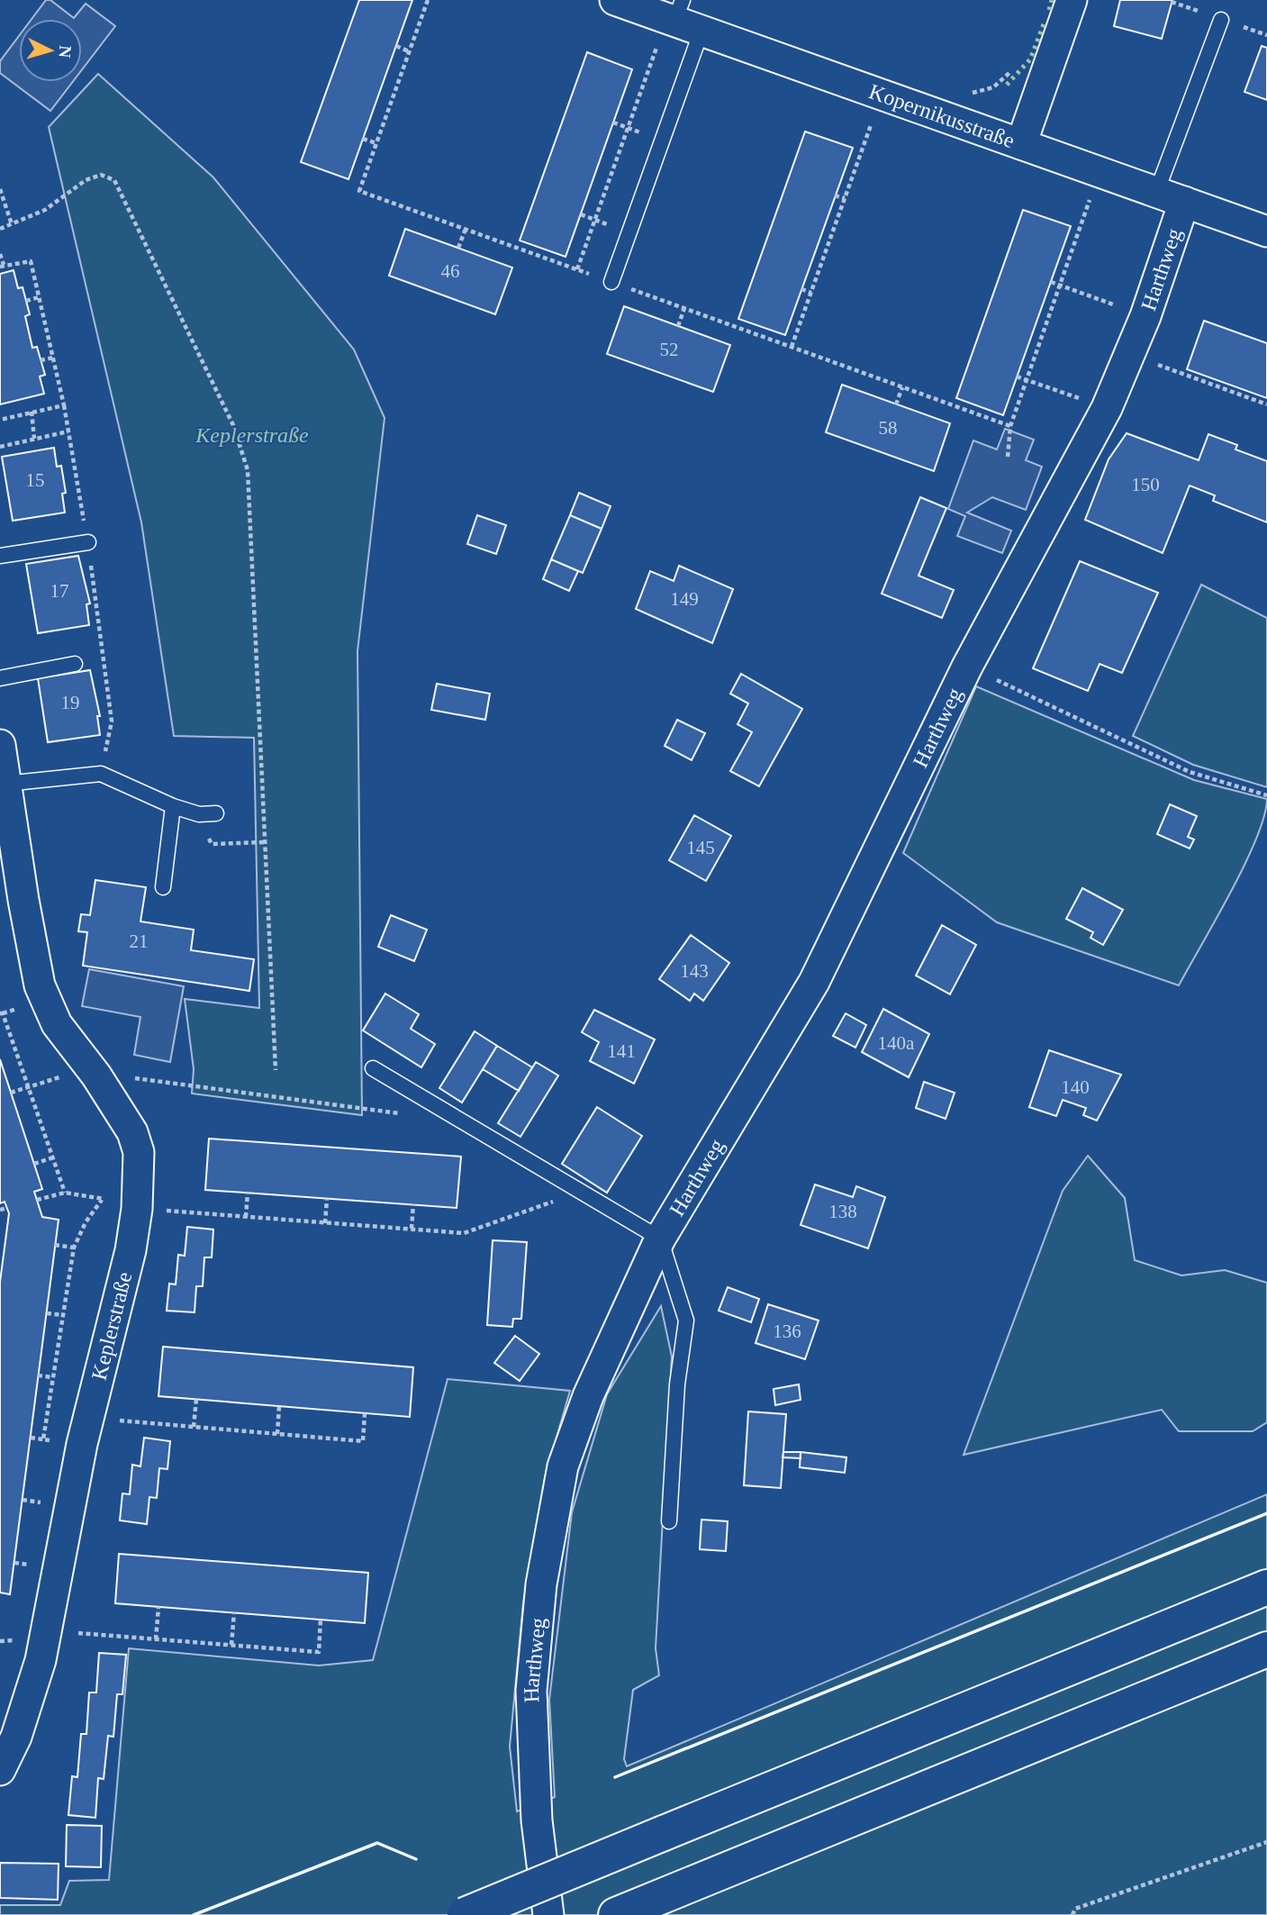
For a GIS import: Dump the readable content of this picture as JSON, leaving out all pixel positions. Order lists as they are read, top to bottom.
{
  "streets": {
    "street": ["Kopernikusstraße", "Harthweg", "Keplerstraße"]
  },
  "crossings": [
    ["Kopernikusstraße", "Harthweg"]
  ],
  "parks": ["Keplerstraße"],
  "house_numbers": [
    "46",
    "52",
    "58",
    "15",
    "150",
    "17",
    "149",
    "19",
    "145",
    "21",
    "143",
    "140a",
    "141",
    "140",
    "138",
    "136"
  ],
  "north": "right"
}
